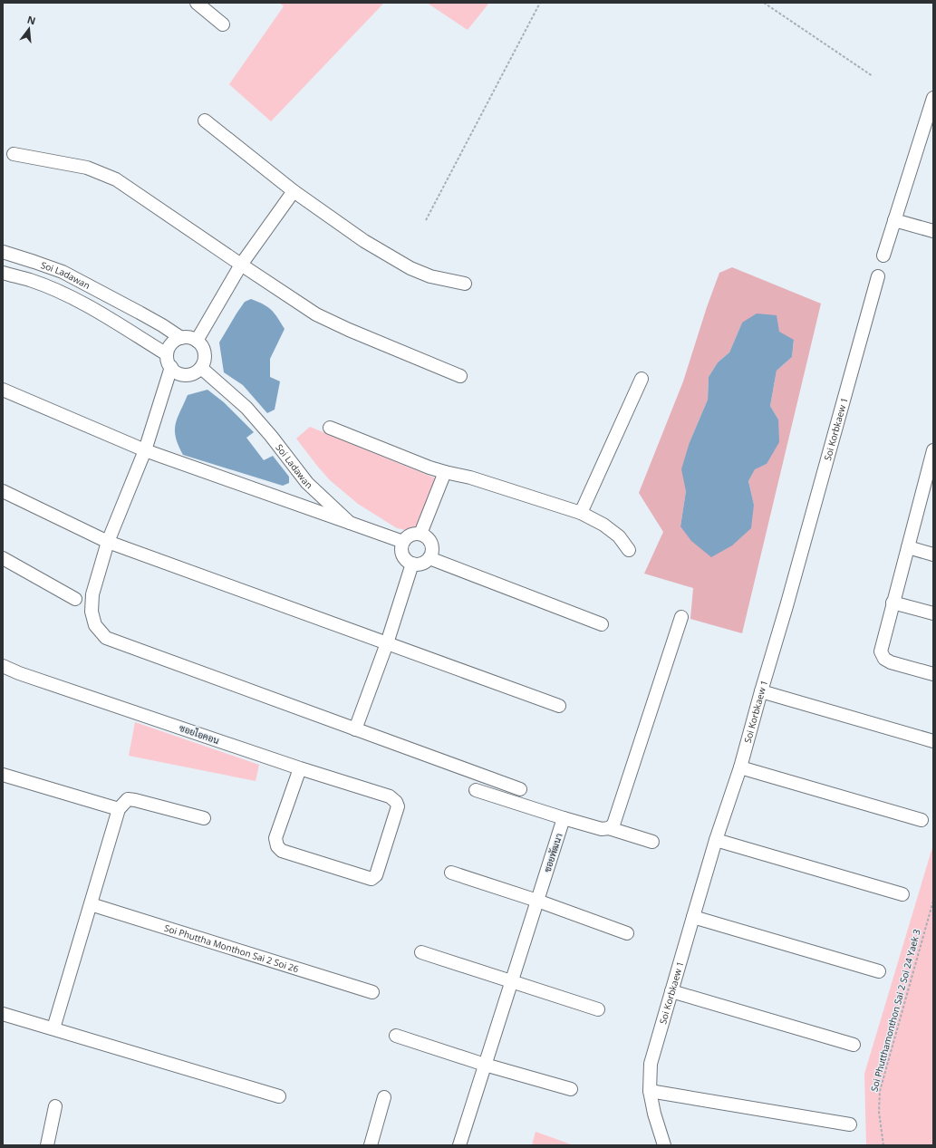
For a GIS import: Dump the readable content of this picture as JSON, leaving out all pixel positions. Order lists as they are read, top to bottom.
{
  "streets": {
    "street": [
      "Soi Ladawan",
      "Soi Korbkaew 1",
      "ซอยไอคอน",
      "ซอยพัฒนา",
      "Soi Phuttha Monthon Sai 2 Soi 26"
    ],
    "path": ["Soi Phutthamonthon Sai 2 Soi 24 Yaek 3"]
  },
  "north": "top"
}
